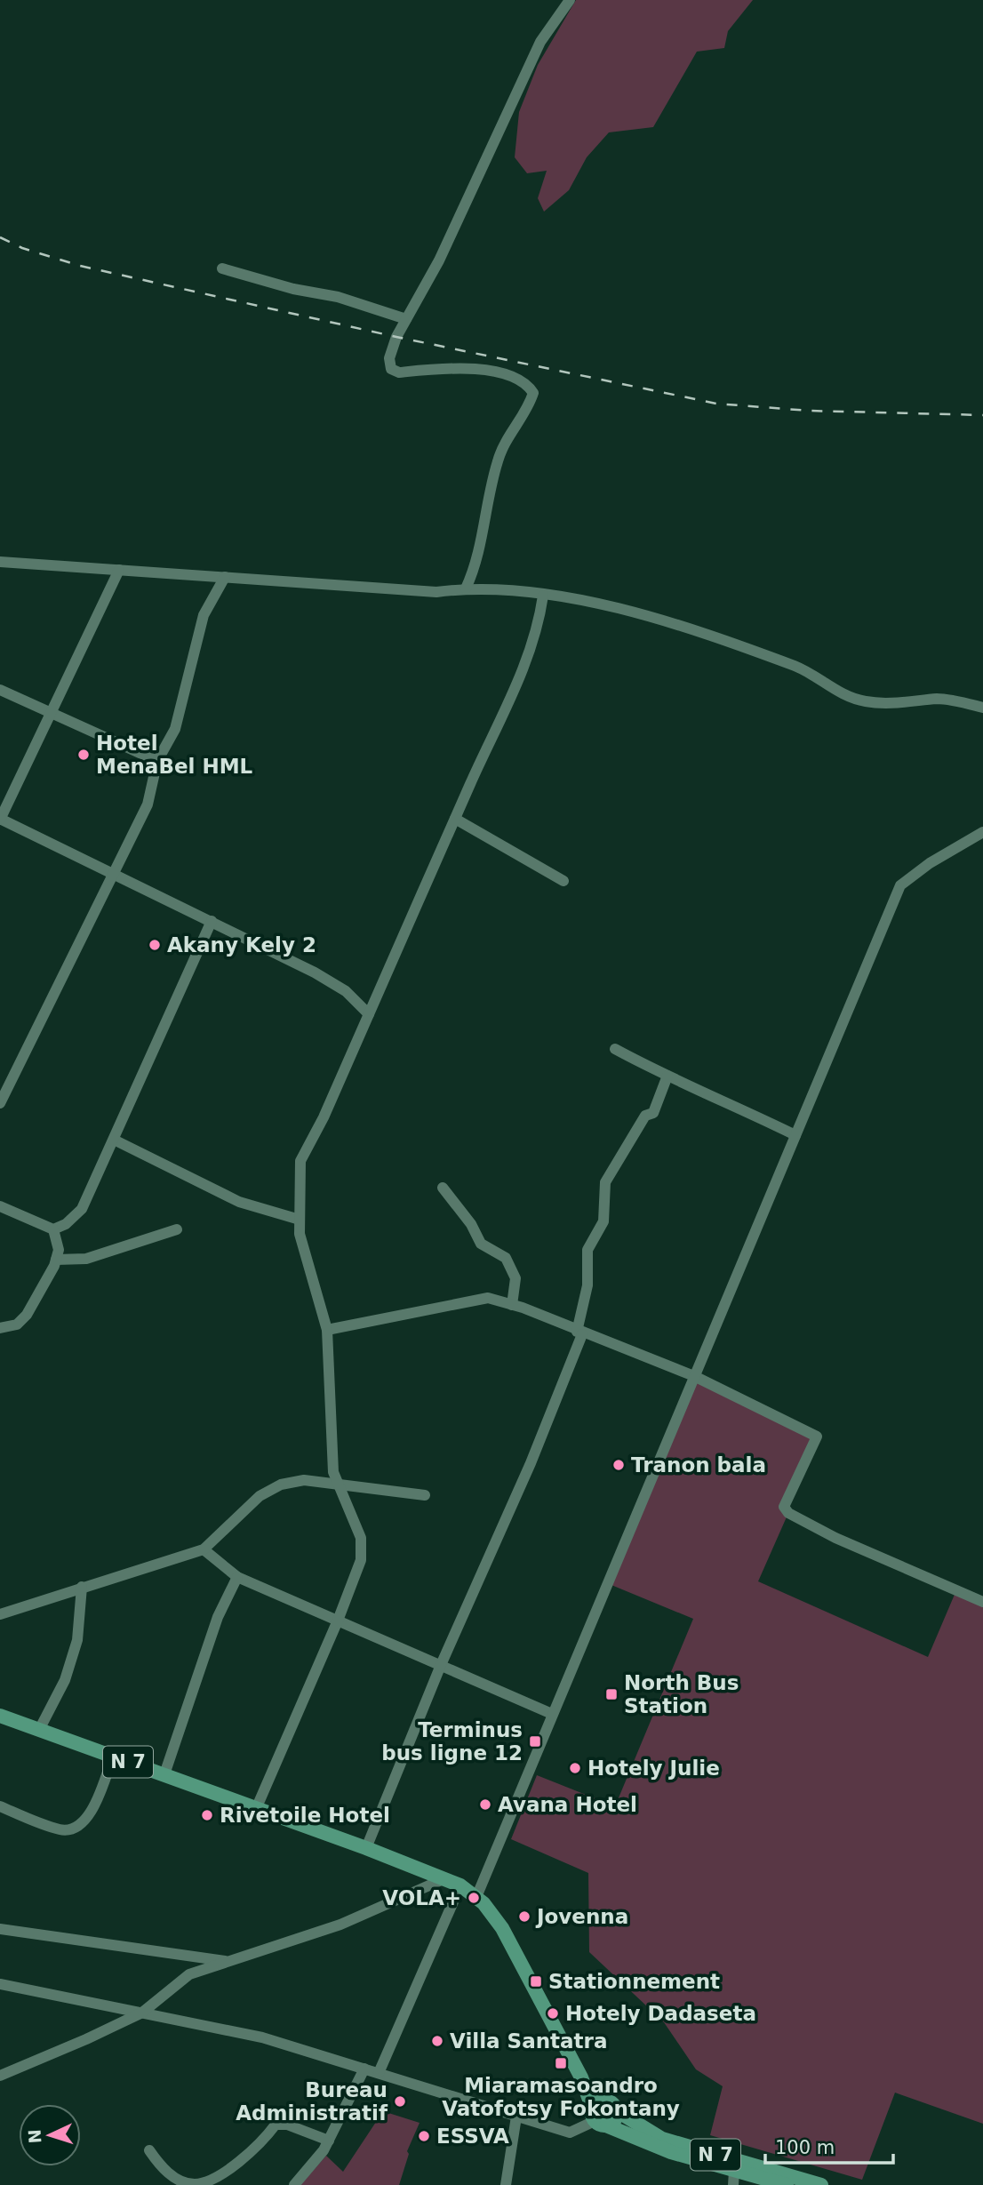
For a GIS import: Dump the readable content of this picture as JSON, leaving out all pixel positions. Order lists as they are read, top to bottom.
{
  "streets": {
    "main road": ["N 7"]
  },
  "places": {
    "other": [
      "Hotel MenaBel HML",
      "Akany Kely 2",
      "Tranon bala",
      "Hotely Julie",
      "Avana Hotel",
      "Rivetoile Hotel",
      "VOLA+",
      "Jovenna",
      "Hotely Dadaseta",
      "Villa Santatra",
      "Bureau Administratif",
      "ESSVA"
    ],
    "transit": [
      "North Bus Station",
      "Terminus bus ligne 12",
      "Stationnement",
      "Miaramasoandro Vatofotsy Fokontany"
    ]
  },
  "scale_bar": "100 m",
  "north": "left"
}
